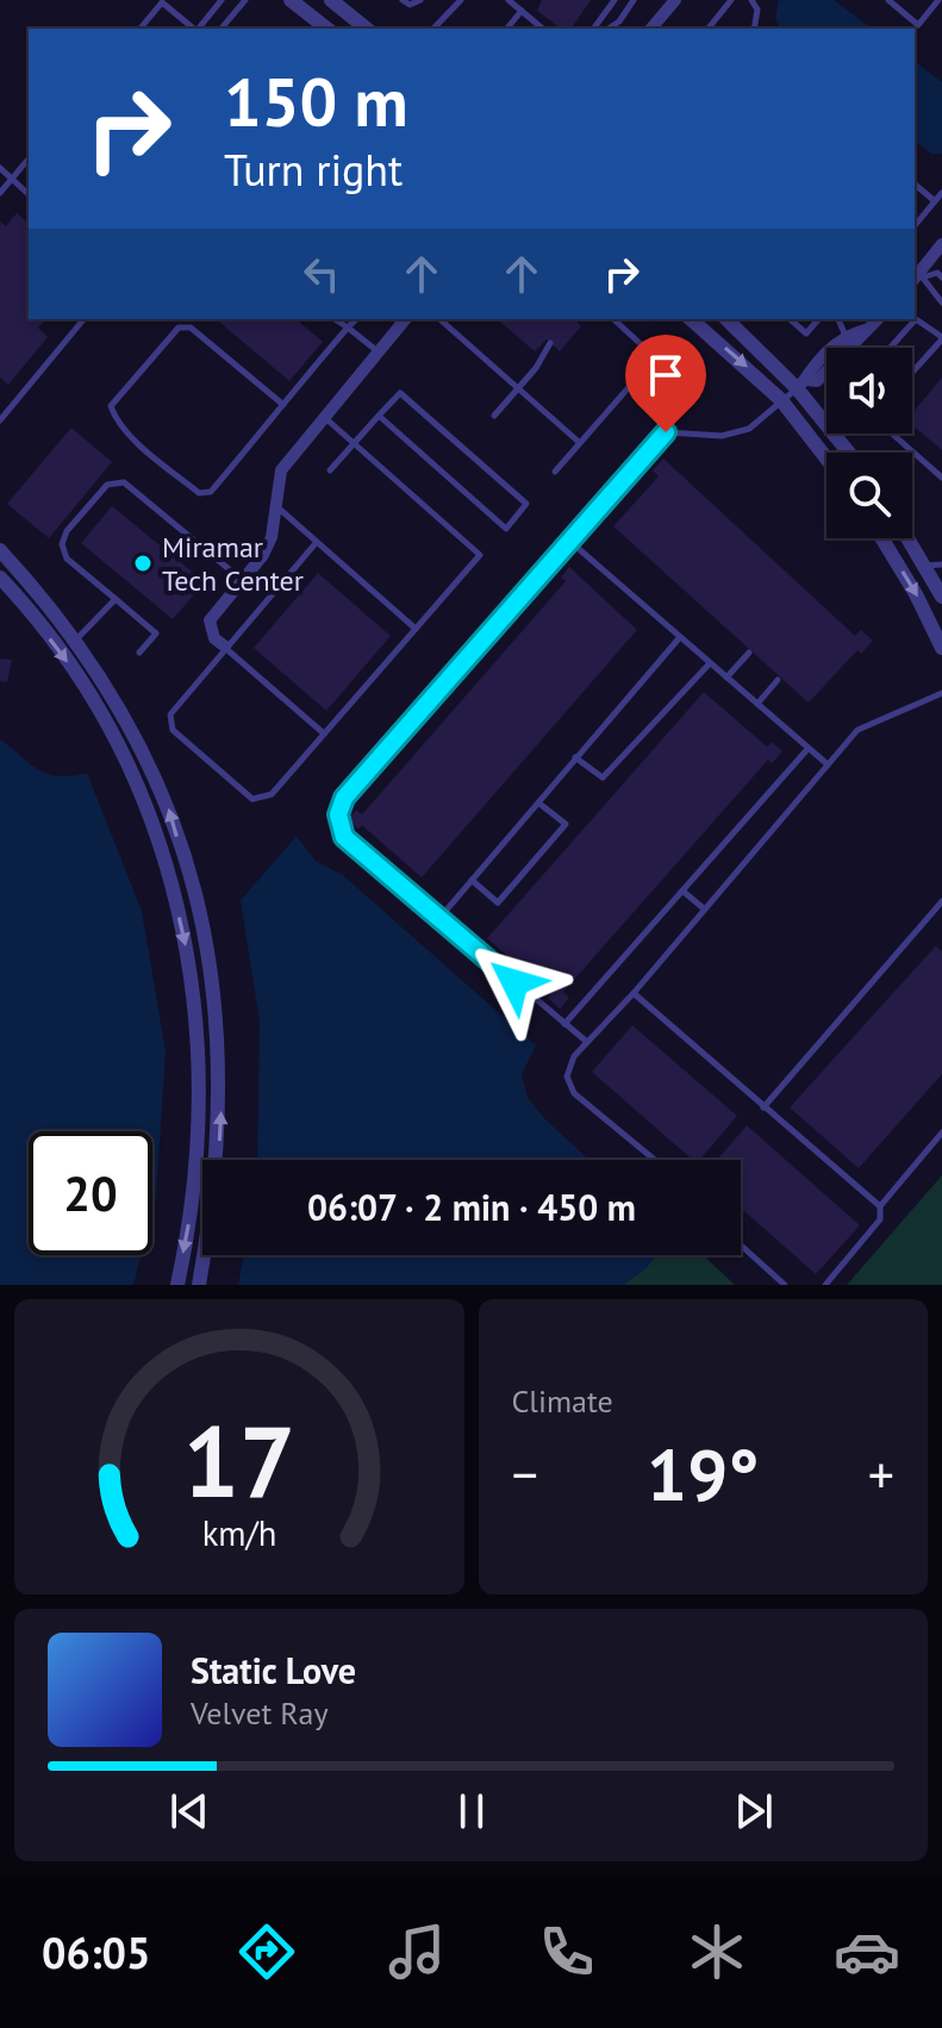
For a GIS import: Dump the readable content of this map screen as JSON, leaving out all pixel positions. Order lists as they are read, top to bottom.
{
  "places": ["Miramar Tech Center"],
  "page": {
    "turn": ["150 m", "Turn right"],
    "limit": "20",
    "trip": "06:07 · 2 min · 450 m",
    "tile": "Climate",
    "heat": ["−", "19°", "+"],
    "song": ["Static Love", "Velvet Ray"],
    "tabs": "06:05",
    "gauge": ["17", "km/h"]
  }
}
